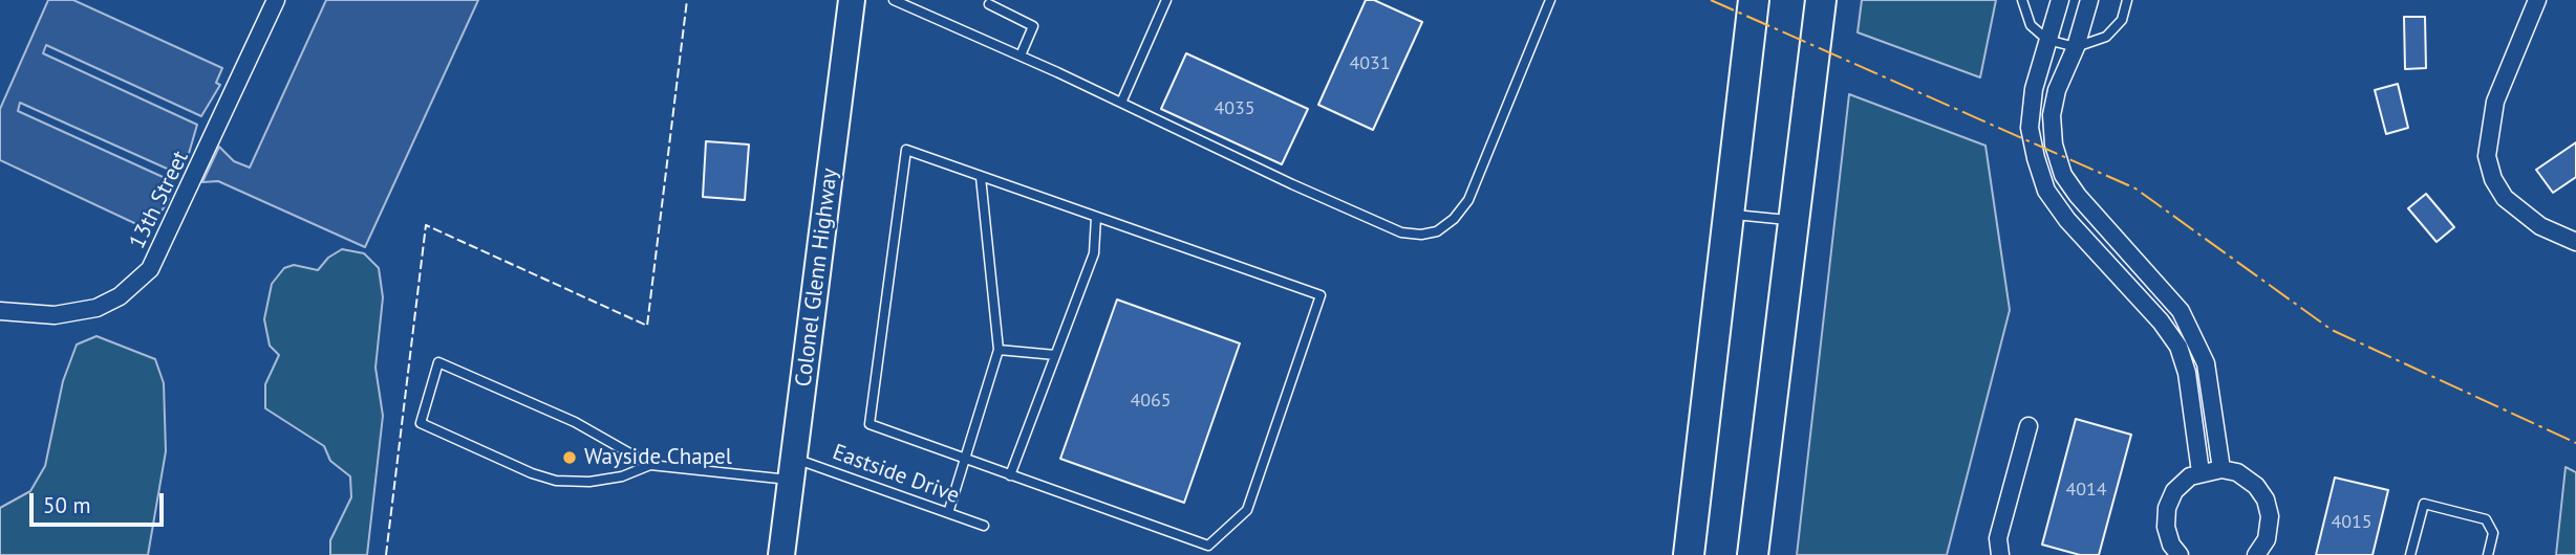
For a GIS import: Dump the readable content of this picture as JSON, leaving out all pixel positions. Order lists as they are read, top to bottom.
{
  "streets": {
    "main road": ["Colonel Glenn Highway"],
    "street": ["13th Street"],
    "lane": ["Eastside Drive"]
  },
  "crossings": [
    ["Colonel Glenn Highway", "Eastside Drive"]
  ],
  "places": ["Wayside Chapel"],
  "house_numbers": [
    "4031",
    "4035",
    "4065",
    "4014",
    "4015"
  ],
  "scale_bar": "50 m"
}
